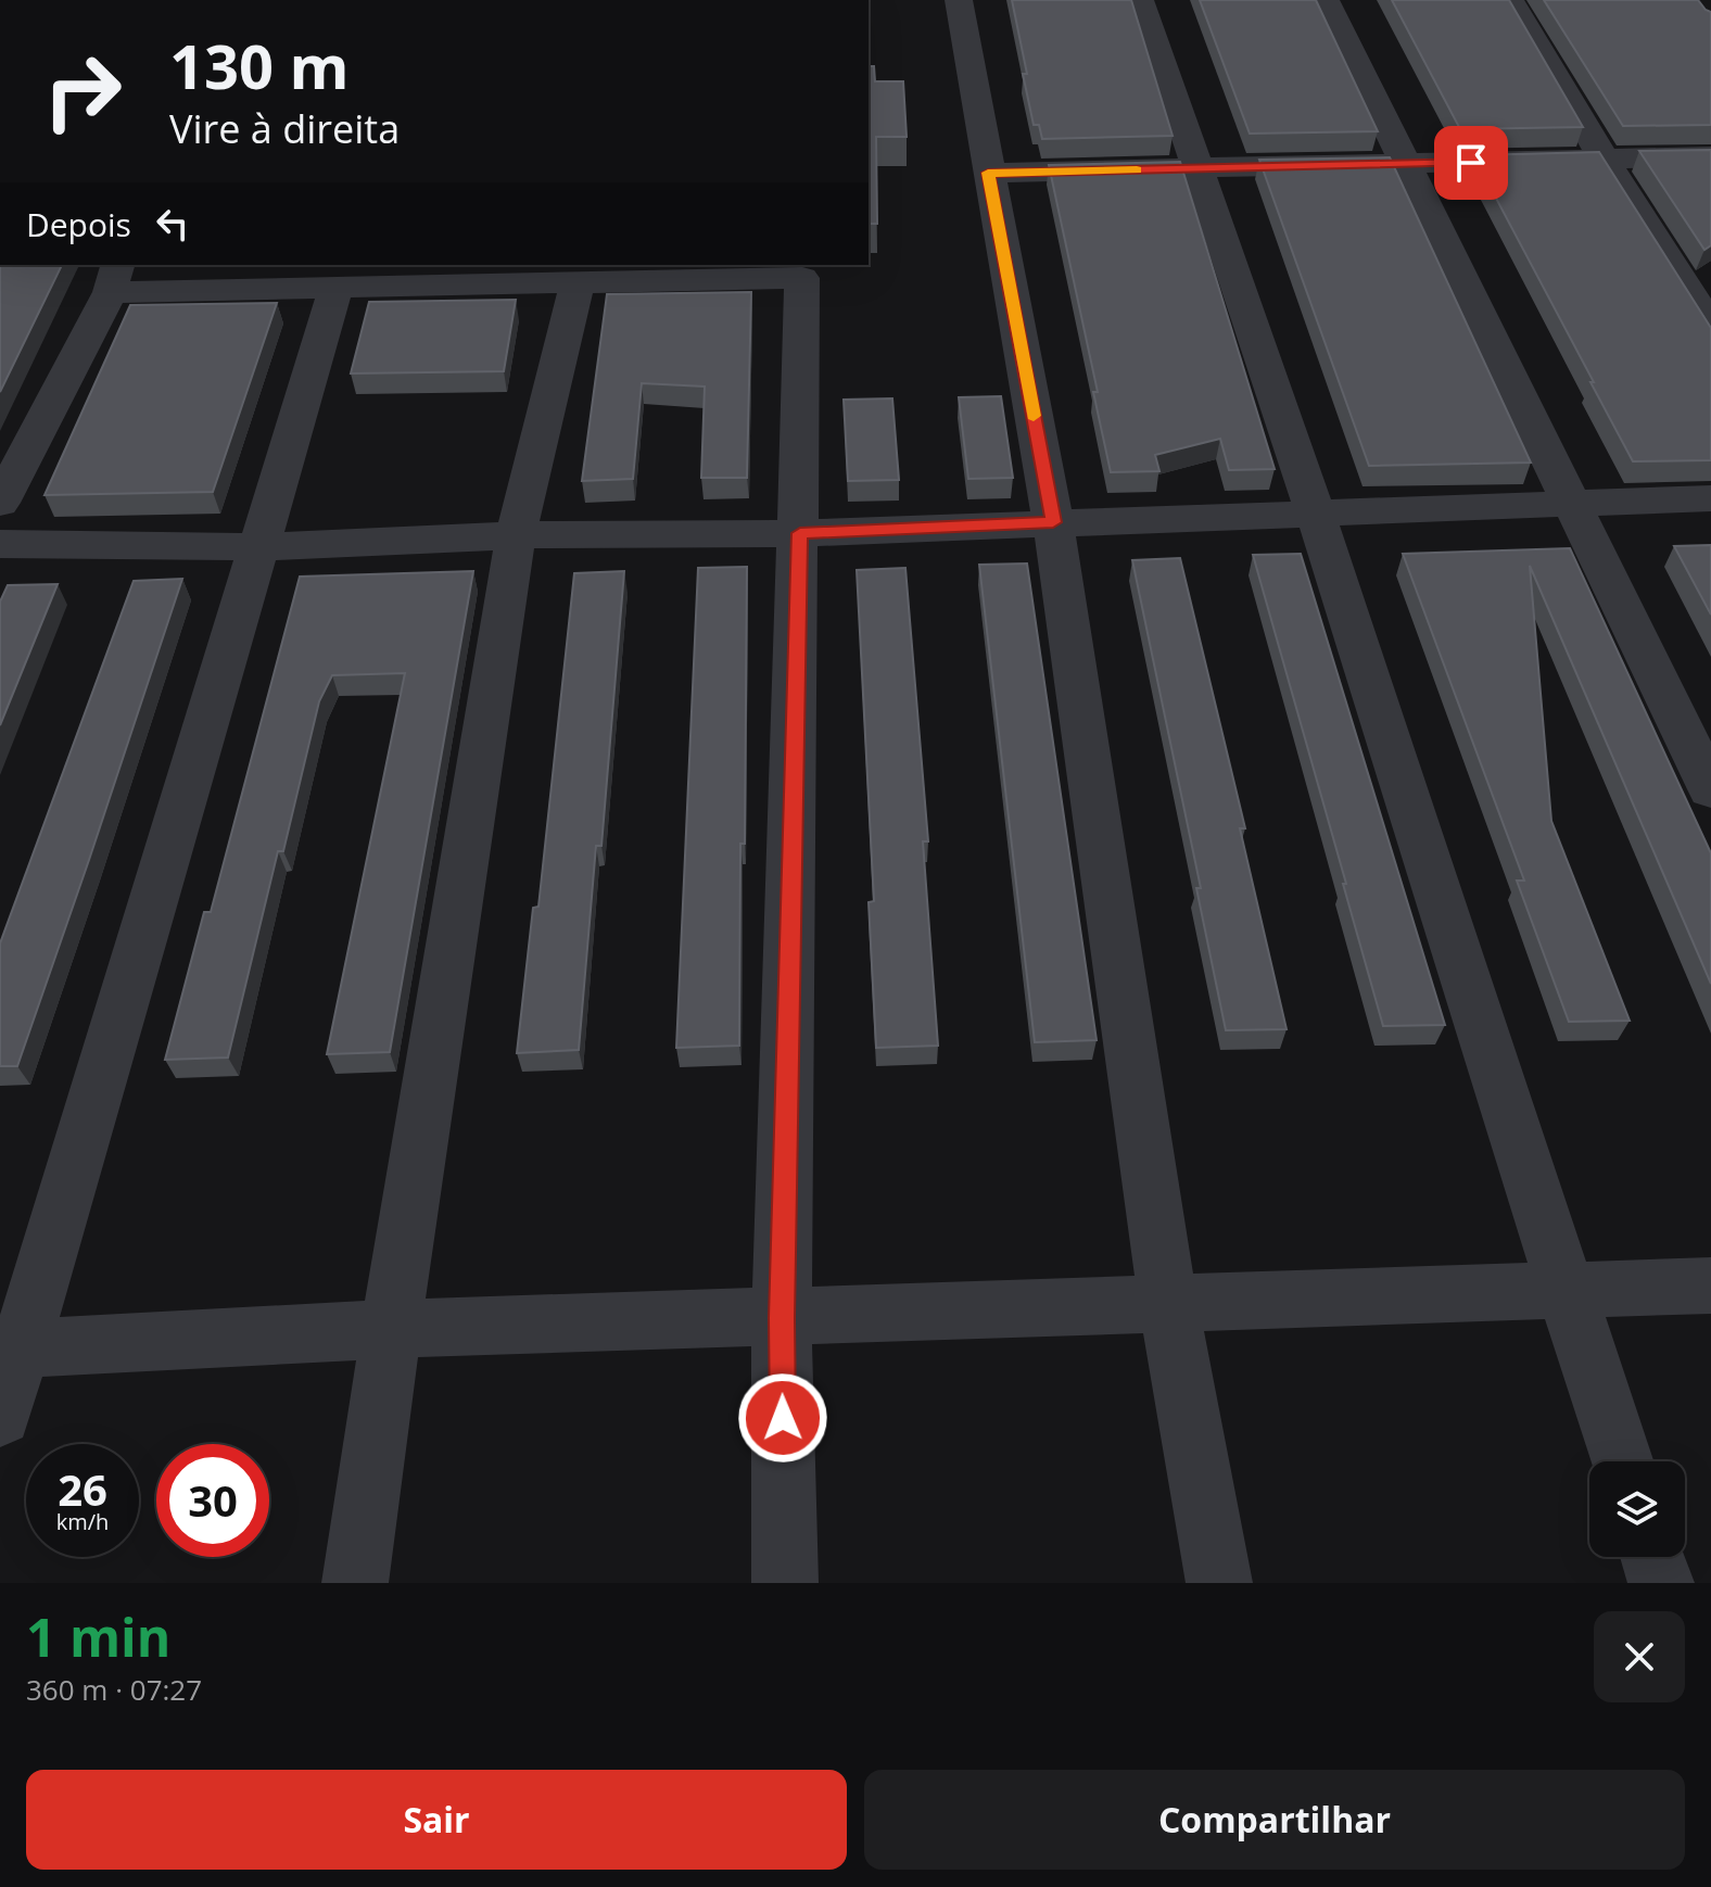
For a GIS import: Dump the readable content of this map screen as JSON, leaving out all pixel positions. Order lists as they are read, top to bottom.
{
  "page": {
    "turn": ["130 m", "Vire à direita"],
    "then": "Depois",
    "speed": "26 km/h",
    "limit": "30",
    "heading": ["1 min", "360 m · 07:27"],
    "buttons": ["Sair", "Compartilhar"]
  }
}
